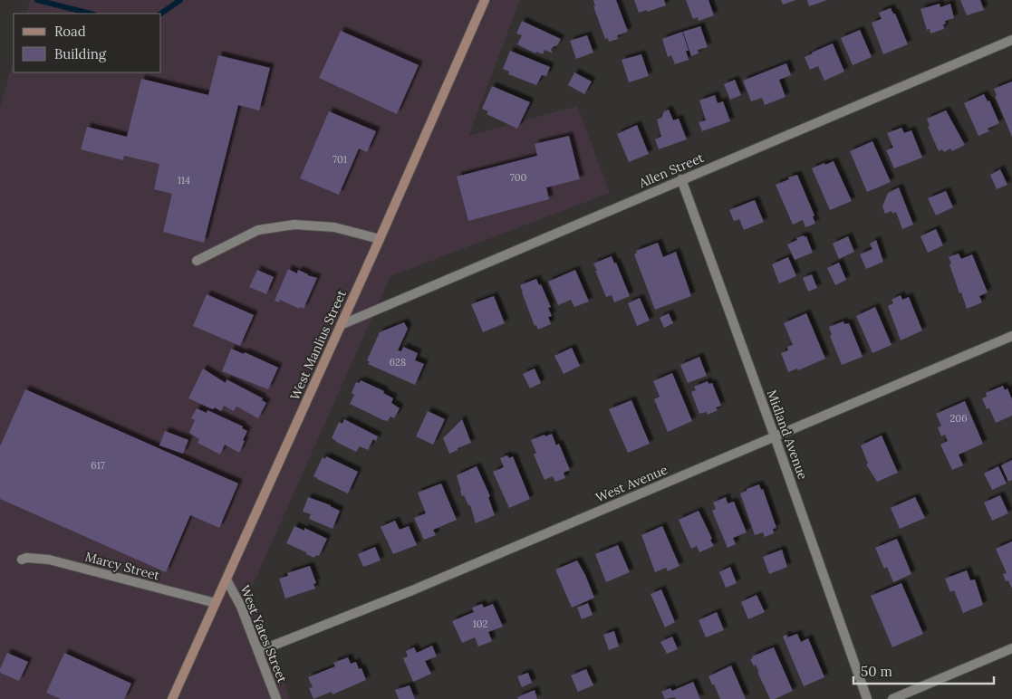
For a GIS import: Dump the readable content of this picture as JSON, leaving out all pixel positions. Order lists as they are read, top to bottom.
{
  "streets": {
    "main road": ["West Manlius Street"],
    "street": [
      "Allen Street",
      "Midland Avenue",
      "West Avenue",
      "Marcy Street",
      "West Yates Street"
    ]
  },
  "crossings": [
    ["Allen Street", "West Manlius Street"],
    ["Allen Street", "Midland Avenue"],
    ["West Manlius Street", "Marcy Street"],
    ["West Manlius Street", "West Yates Street"],
    ["Midland Avenue", "West Avenue"],
    ["West Avenue", "West Yates Street"]
  ],
  "house_numbers": [
    "701",
    "700",
    "114",
    "628",
    "206",
    "617",
    "102"
  ],
  "legend": ["Road", "Building"],
  "scale_bar": "50 m"
}
